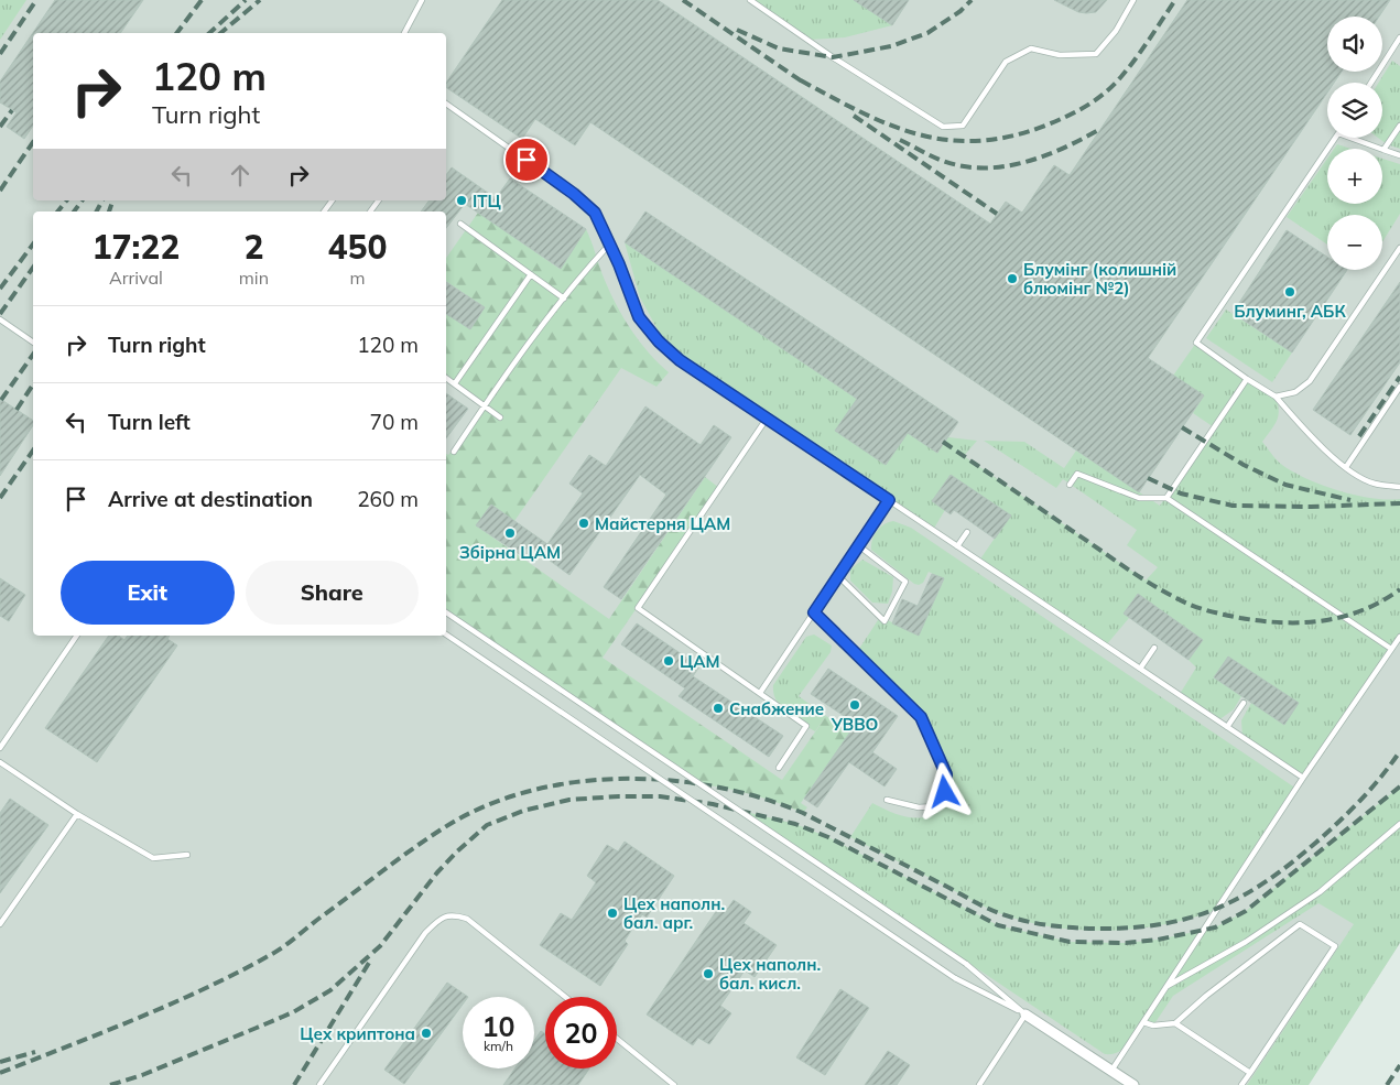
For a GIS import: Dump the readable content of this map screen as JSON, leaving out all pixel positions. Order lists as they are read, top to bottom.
{
  "places": [
    "ІТЦ",
    "Блумінг (колишній блюмінг №2)",
    "Блуминг, АБК",
    "Майстерня ЦАМ",
    "Збірна ЦАМ",
    "ЦАМ",
    "УВВО",
    "Снабжение",
    "Цех наполн. бал. арг.",
    "Цех наполн. бал. кисл.",
    "Цех криптона"
  ],
  "page": {
    "map_buttons": ["+", "−"],
    "turn": ["120 m", "Turn right"],
    "eta": [
      "17:22",
      "Arrival",
      "2",
      "min",
      "450",
      "m"
    ],
    "list": [
      {
        "name": "Turn right",
        "value": "120 m"
      },
      {
        "name": "Turn left",
        "value": "70 m"
      },
      {
        "name": "Arrive at destination",
        "value": "260 m"
      }
    ],
    "buttons": ["Exit", "Share"],
    "speed": "10 km/h",
    "limit": "20"
  }
}
